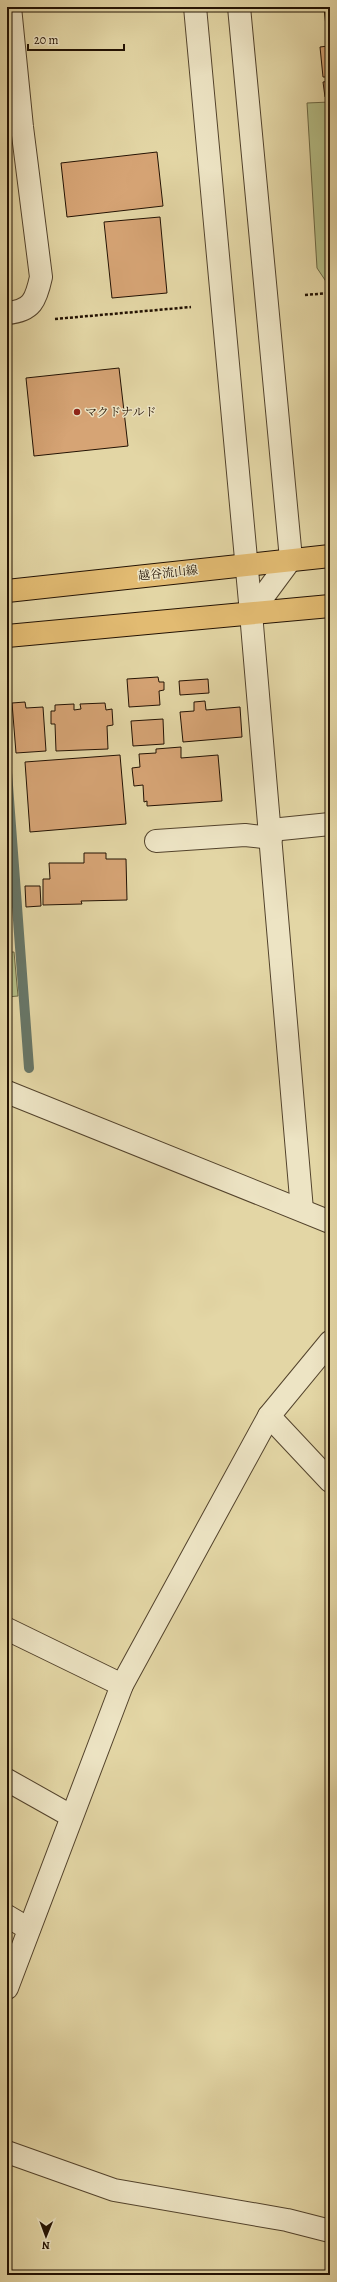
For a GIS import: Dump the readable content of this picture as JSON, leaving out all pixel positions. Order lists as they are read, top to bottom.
{
  "streets": {
    "main road": ["越谷流山線"]
  },
  "places": ["マクドナルド"],
  "scale_bar": "20 m",
  "north": "bottom"
}
